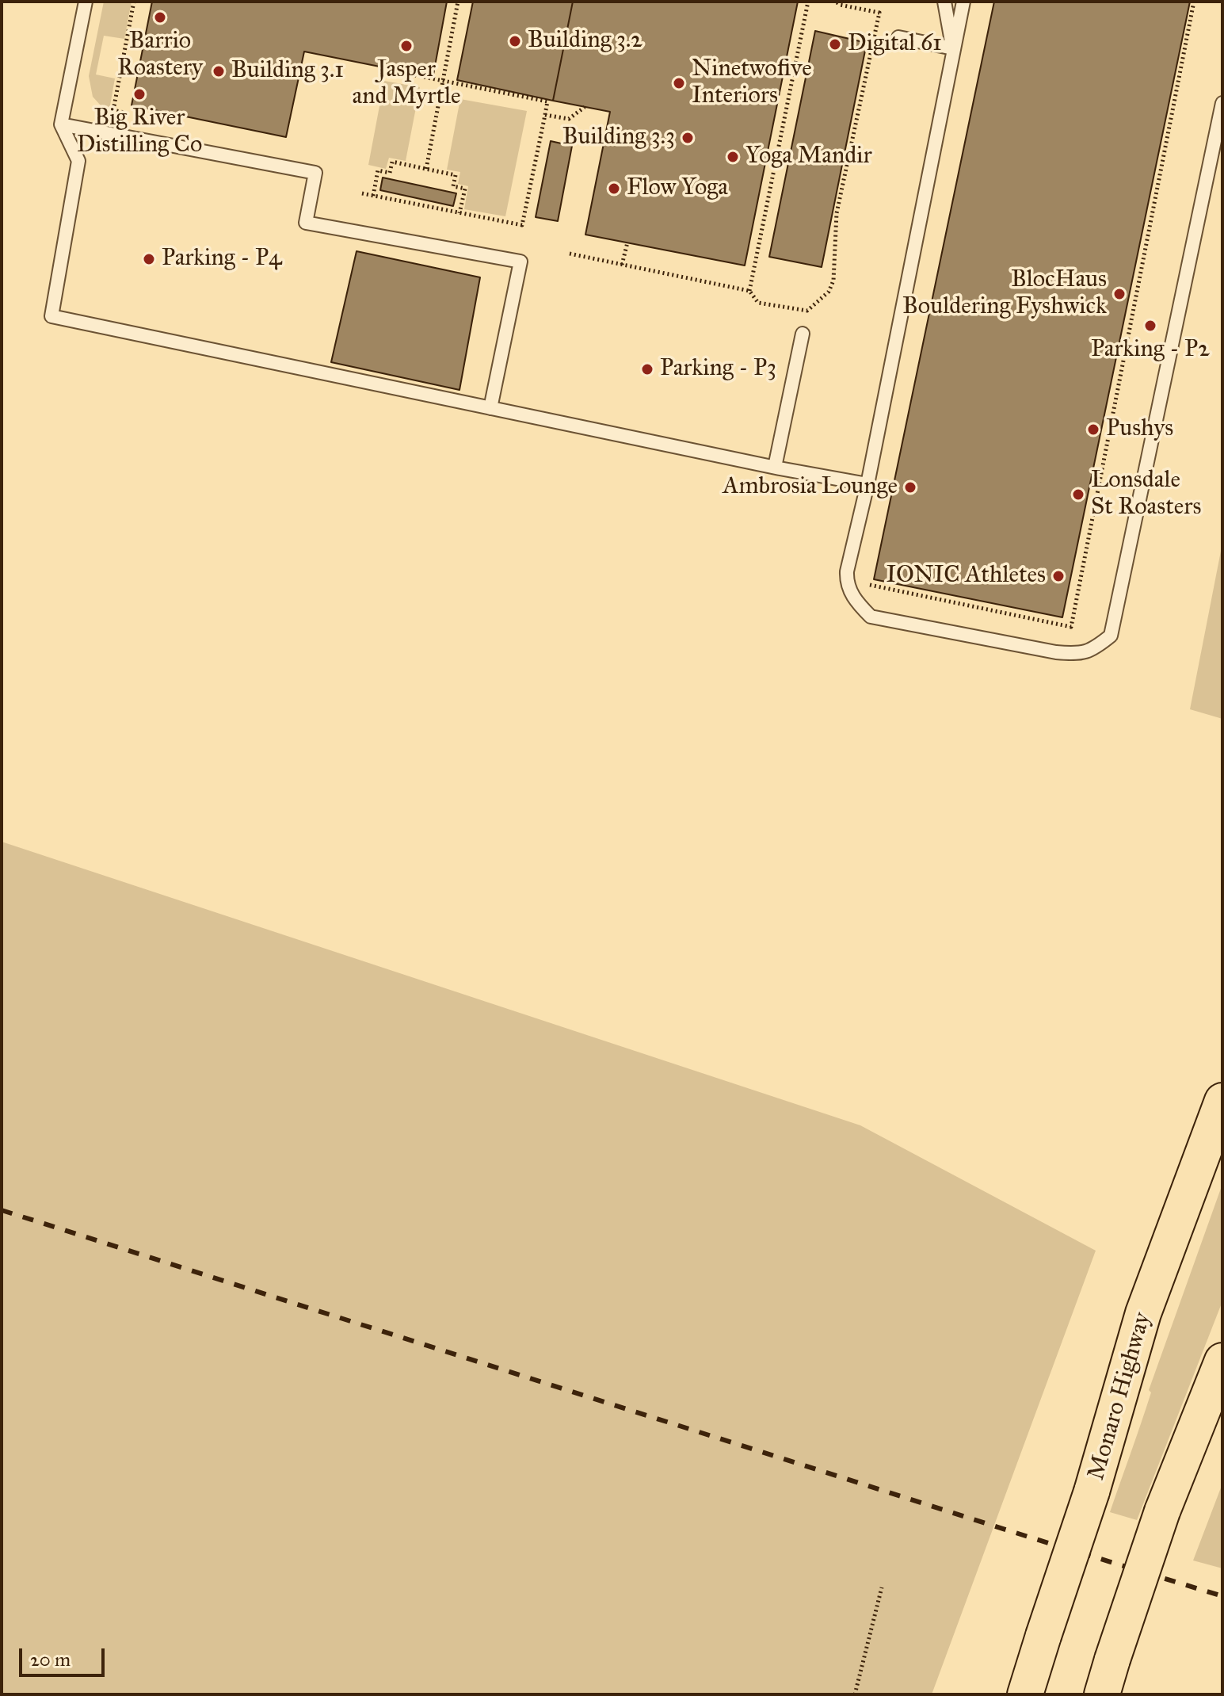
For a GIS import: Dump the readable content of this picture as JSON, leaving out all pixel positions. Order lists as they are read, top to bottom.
{
  "streets": {
    "highway": ["Monaro Highway"]
  },
  "places": [
    "Barrio Roastery",
    "Building 3.2",
    "Digital 61",
    "Jasper and Myrtle",
    "Building 3.1",
    "Ninetwofive Interiors",
    "Big River Distilling Co",
    "Building 3.3",
    "Yoga Mandir",
    "Flow Yoga",
    "Parking - P4",
    "BlocHaus Bouldering Fyshwick",
    "Parking - P2",
    "Parking - P3",
    "Pushys",
    "Ambrosia Lounge",
    "Lonsdale St Roasters",
    "IONIC Athletes"
  ],
  "scale_bar": "20 m"
}
